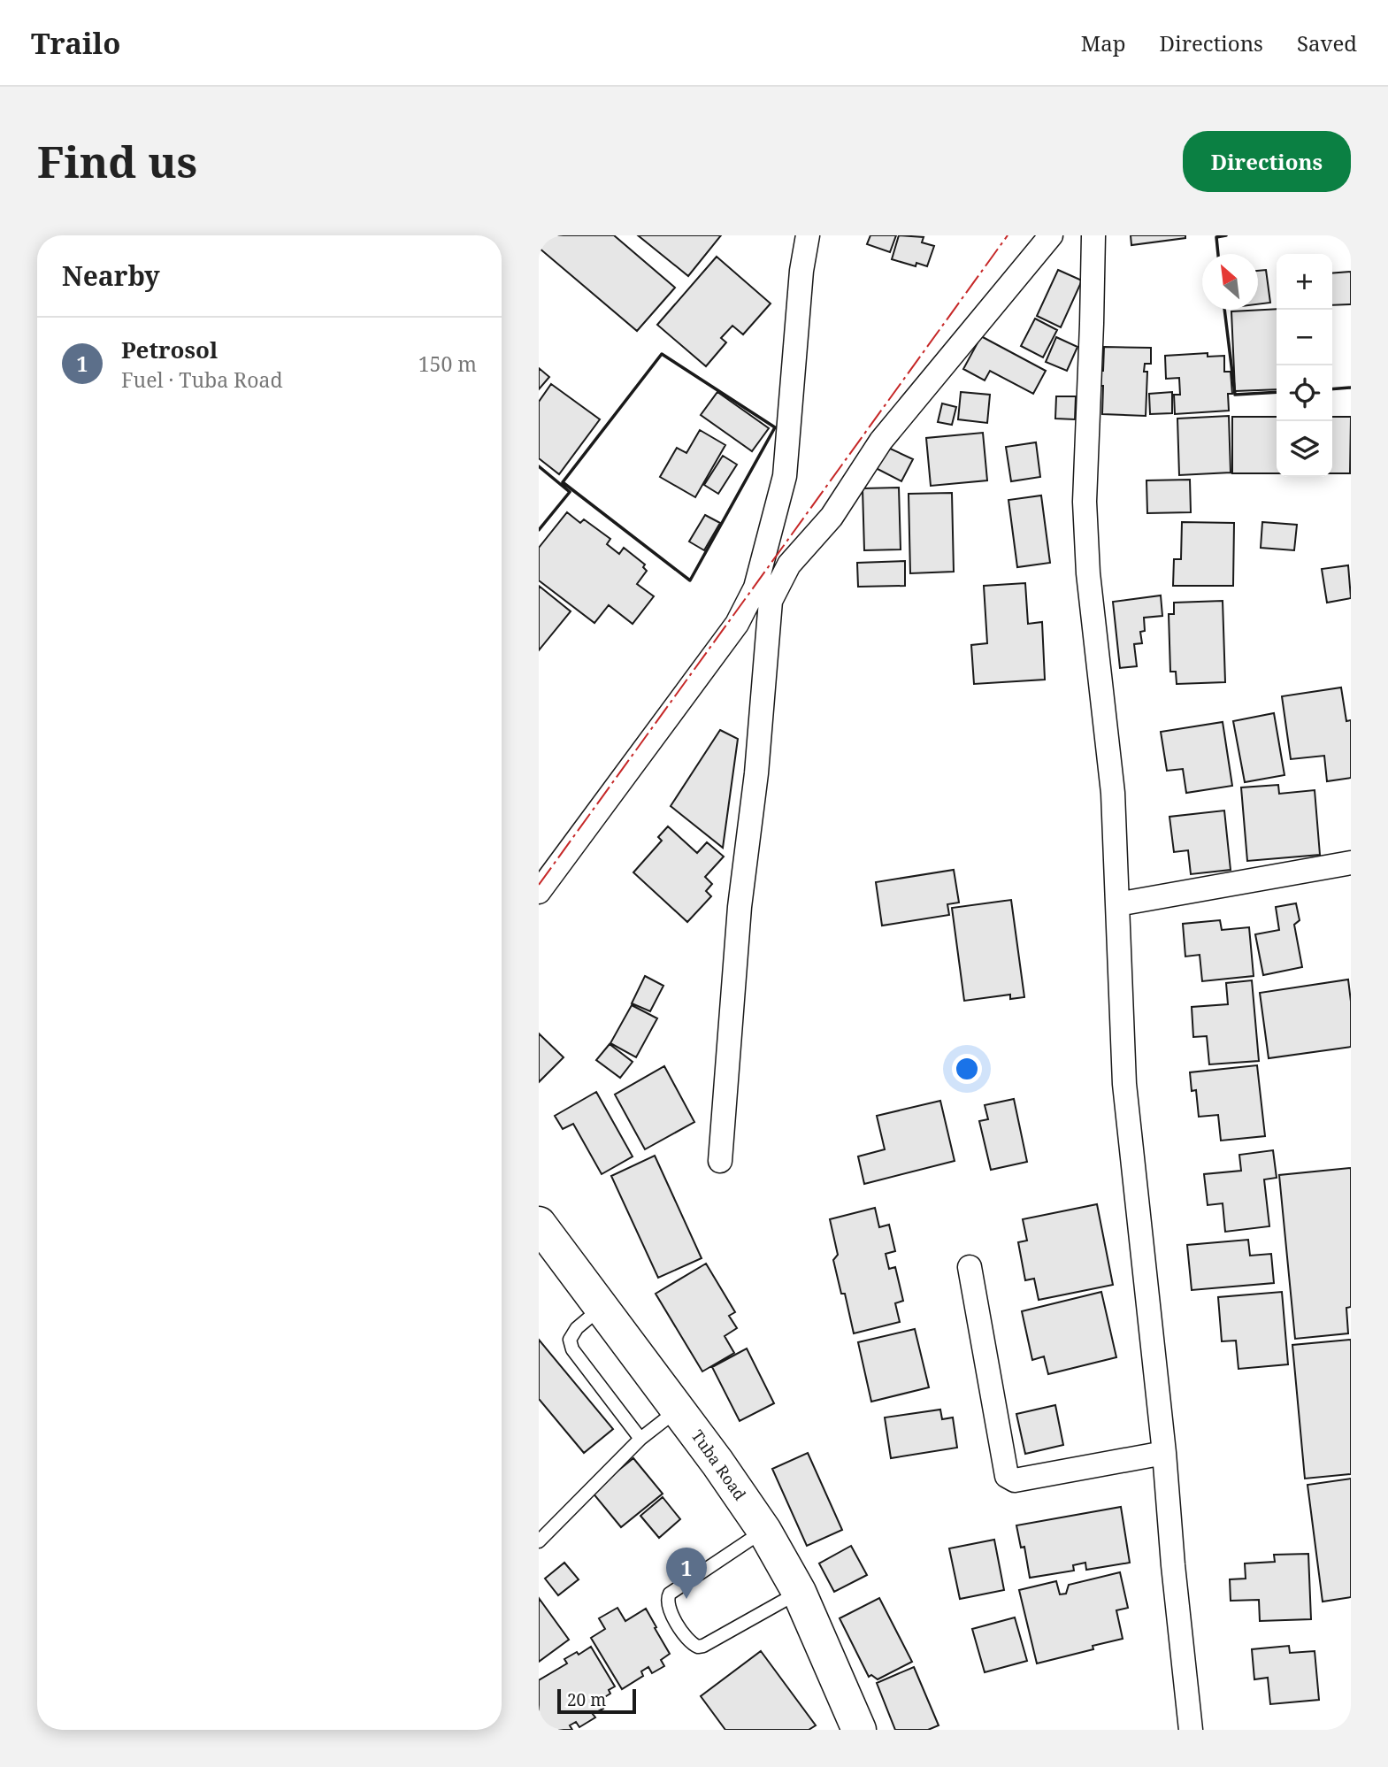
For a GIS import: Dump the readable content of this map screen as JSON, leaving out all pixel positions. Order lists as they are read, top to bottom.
{
  "streets": {
    "street": ["Tuba Road"]
  },
  "scale_bar": "20 m",
  "north": "top left",
  "page": {
    "header": "Trailo",
    "nav": ["Map", "Directions", "Saved"],
    "buttons": "Directions",
    "title": "Find us",
    "heading": "Nearby",
    "map_buttons": ["+", "−"],
    "list": [
      {
        "mark": "1",
        "name": "Petrosol",
        "note": "Fuel · Tuba Road",
        "value": "150 m"
      }
    ],
    "pins": "1",
    "scale": "20 m"
  }
}
